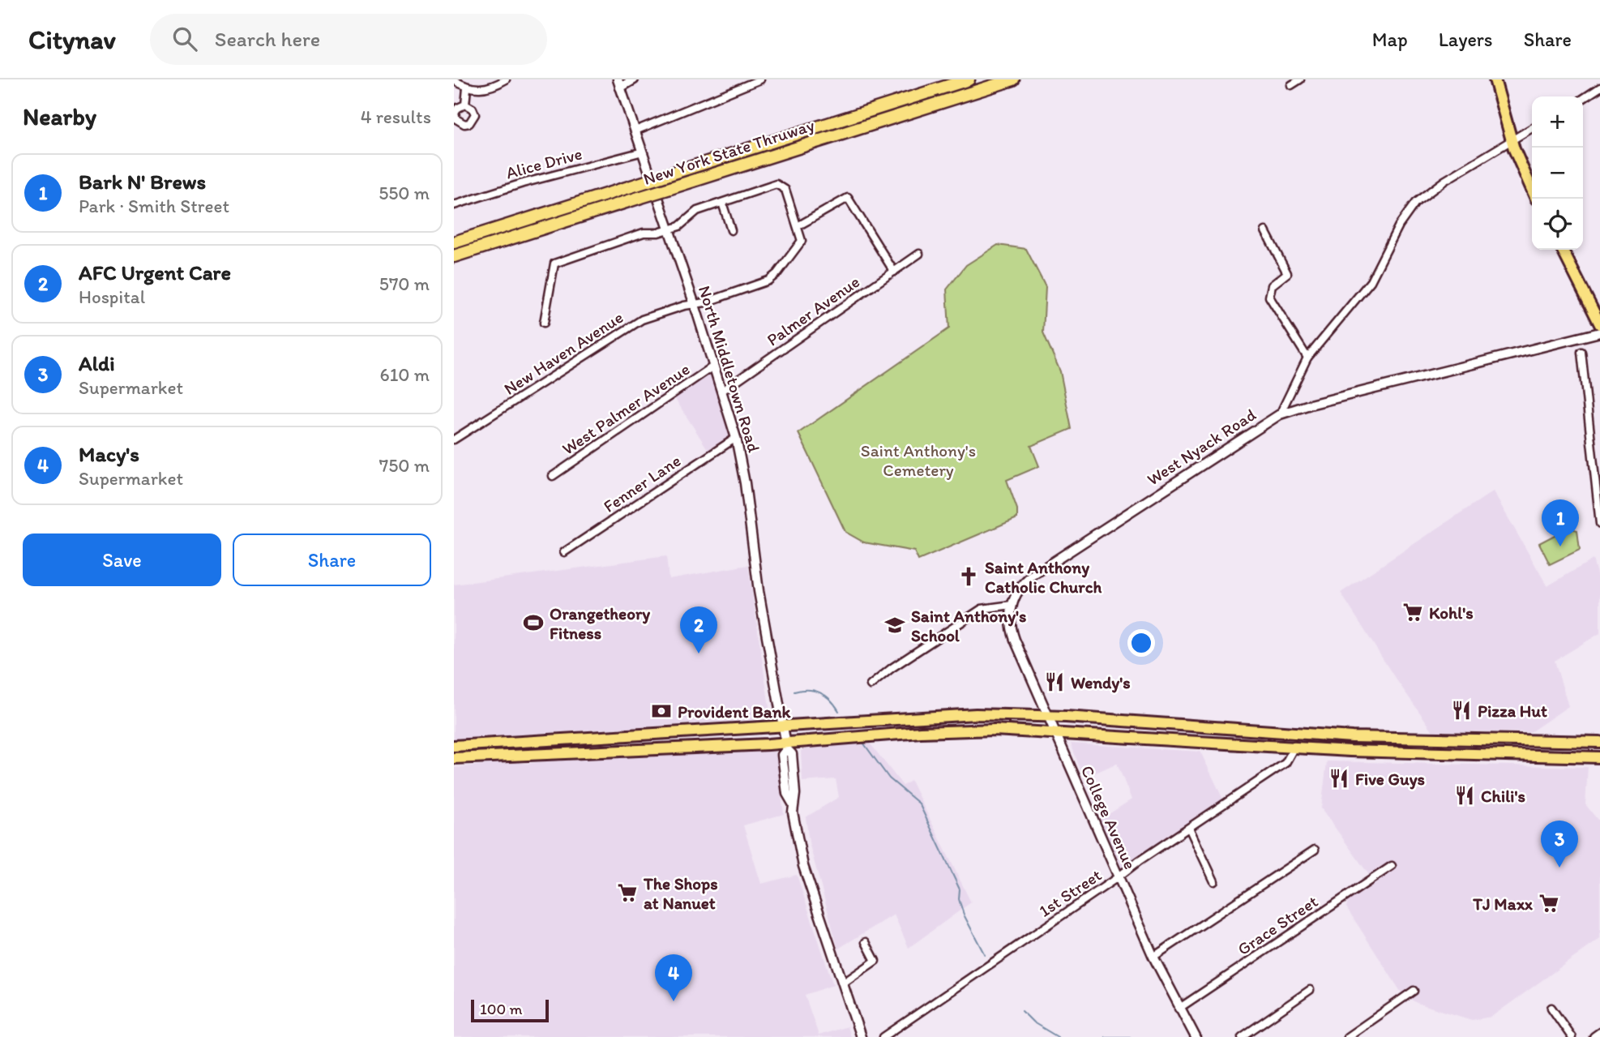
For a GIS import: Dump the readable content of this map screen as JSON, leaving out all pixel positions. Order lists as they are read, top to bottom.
{
  "streets": {
    "highway": ["New York State Thruway"],
    "street": [
      "Alice Drive",
      "Palmer Avenue",
      "New Haven Avenue",
      "North Middletown Road",
      "West Palmer Avenue",
      "West Nyack Road",
      "Fenner Lane",
      "College Avenue",
      "1st Street",
      "Grace Street"
    ]
  },
  "crossings": [
    ["Alice Drive", "North Middletown Road"],
    ["Palmer Avenue", "North Middletown Road"],
    ["New Haven Avenue", "North Middletown Road"],
    ["North Middletown Road", "West Palmer Avenue"],
    ["North Middletown Road", "Fenner Lane"],
    ["West Nyack Road", "College Avenue"],
    ["College Avenue", "1st Street"],
    ["College Avenue", "Grace Street"]
  ],
  "parks": ["Saint Anthony's Cemetery"],
  "places": {
    "church": ["Saint Anthony Catholic Church"],
    "supermarket": ["Kohl's", "The Shops at Nanuet", "TJ Maxx"],
    "sports": ["Orangetheory Fitness"],
    "school or university": ["Saint Anthony's School"],
    "restaurant": [
      "Wendy's",
      "Pizza Hut",
      "Five Guys",
      "Chili's"
    ],
    "bank": ["Provident Bank"]
  },
  "scale_bar": "100 m",
  "page": {
    "header": "Citynav",
    "search": "Search here",
    "nav": ["Map", "Layers", "Share"],
    "heading": ["Nearby", "4 results"],
    "map_buttons": ["+", "−"],
    "list": [
      {
        "mark": "1",
        "name": "Bark N' Brews",
        "note": "Park · Smith Street",
        "value": "550 m"
      },
      {
        "mark": "2",
        "name": "AFC Urgent Care",
        "note": "Hospital",
        "value": "570 m"
      },
      {
        "mark": "3",
        "name": "Aldi",
        "note": "Supermarket",
        "value": "610 m"
      },
      {
        "mark": "4",
        "name": "Macy's",
        "note": "Supermarket",
        "value": "750 m"
      }
    ],
    "pins": [
      "1",
      "2",
      "3",
      "4"
    ],
    "buttons": ["Save", "Share"],
    "scale": "100 m"
  }
}
